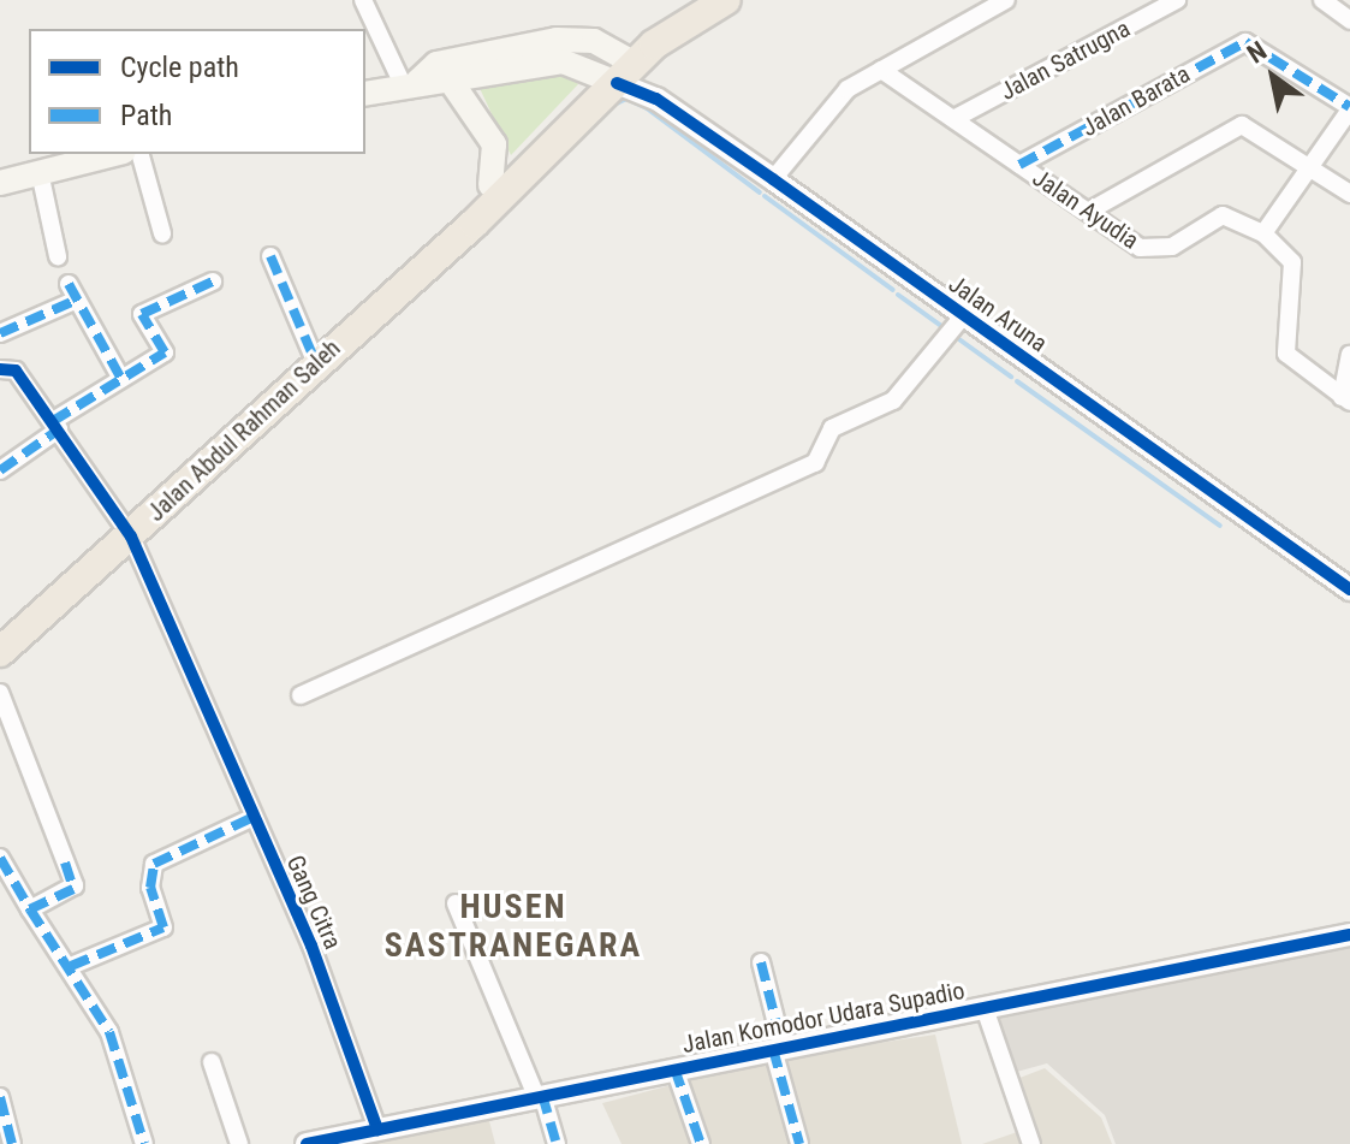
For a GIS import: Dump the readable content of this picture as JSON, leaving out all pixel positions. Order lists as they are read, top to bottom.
{
  "streets": {
    "highway": ["Jalan Abdul Rahman Saleh"],
    "street": [
      "Jalan Satrugna",
      "Jalan Barata",
      "Jalan Ayudia",
      "Jalan Aruna",
      "Gang Citra",
      "Jalan Komodor Udara Supadio"
    ]
  },
  "crossings": [
    ["Jalan Satrugna", "Jalan Ayudia"],
    ["Jalan Barata", "Jalan Ayudia"],
    ["Jalan Aruna", "Jalan Abdul Rahman Saleh"],
    ["Jalan Abdul Rahman Saleh", "Gang Citra"],
    ["Gang Citra", "Jalan Komodor Udara Supadio"]
  ],
  "districts": ["HUSEN SASTRANEGARA"],
  "legend": ["Cycle path", "Path"],
  "north": "top left"
}
